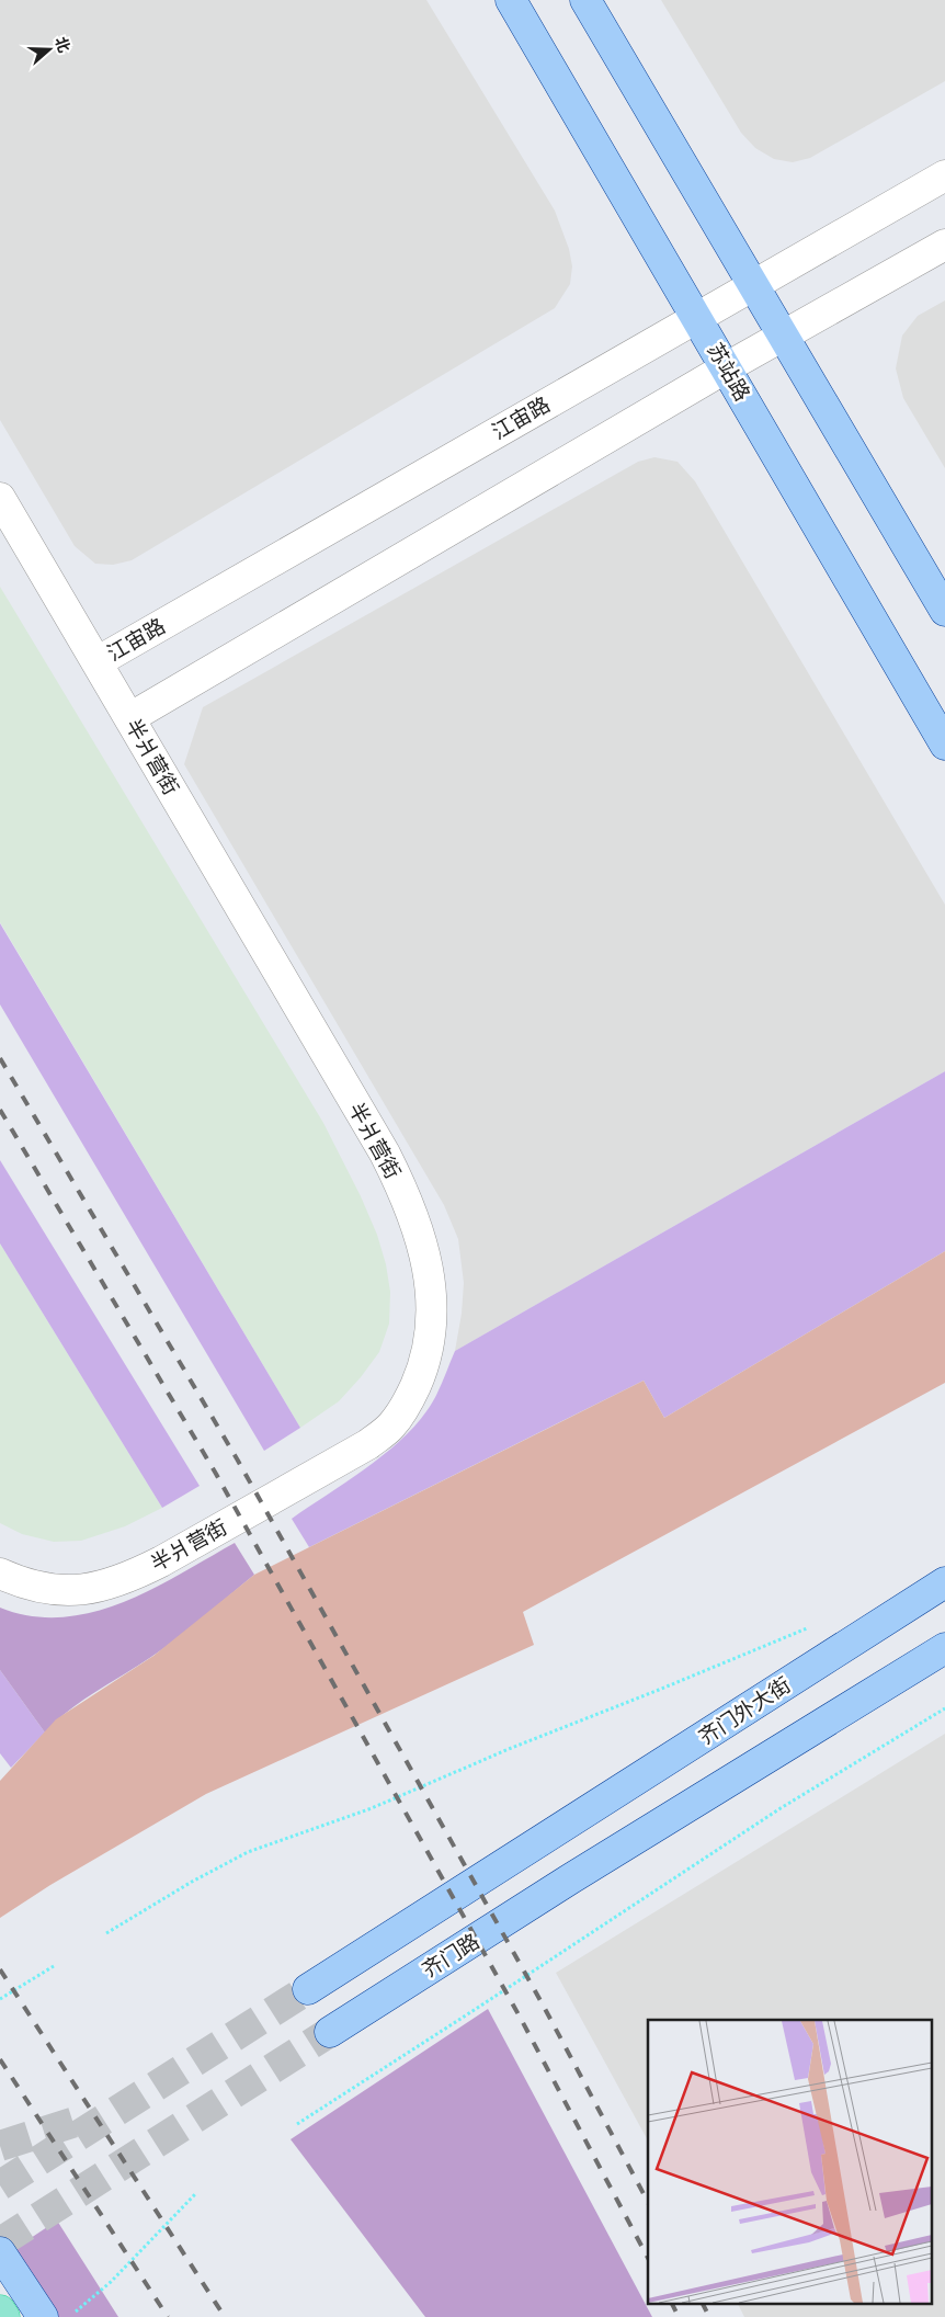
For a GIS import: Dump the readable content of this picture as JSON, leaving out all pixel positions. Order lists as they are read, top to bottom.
{
  "streets": {
    "main road": ["苏站路", "齐门外大街", "齐门路"],
    "street": ["江宙路", "半爿营街"]
  },
  "crossings": [
    ["苏站路", "江宙路"],
    ["江宙路", "半爿营街"]
  ],
  "north": "right"
}
